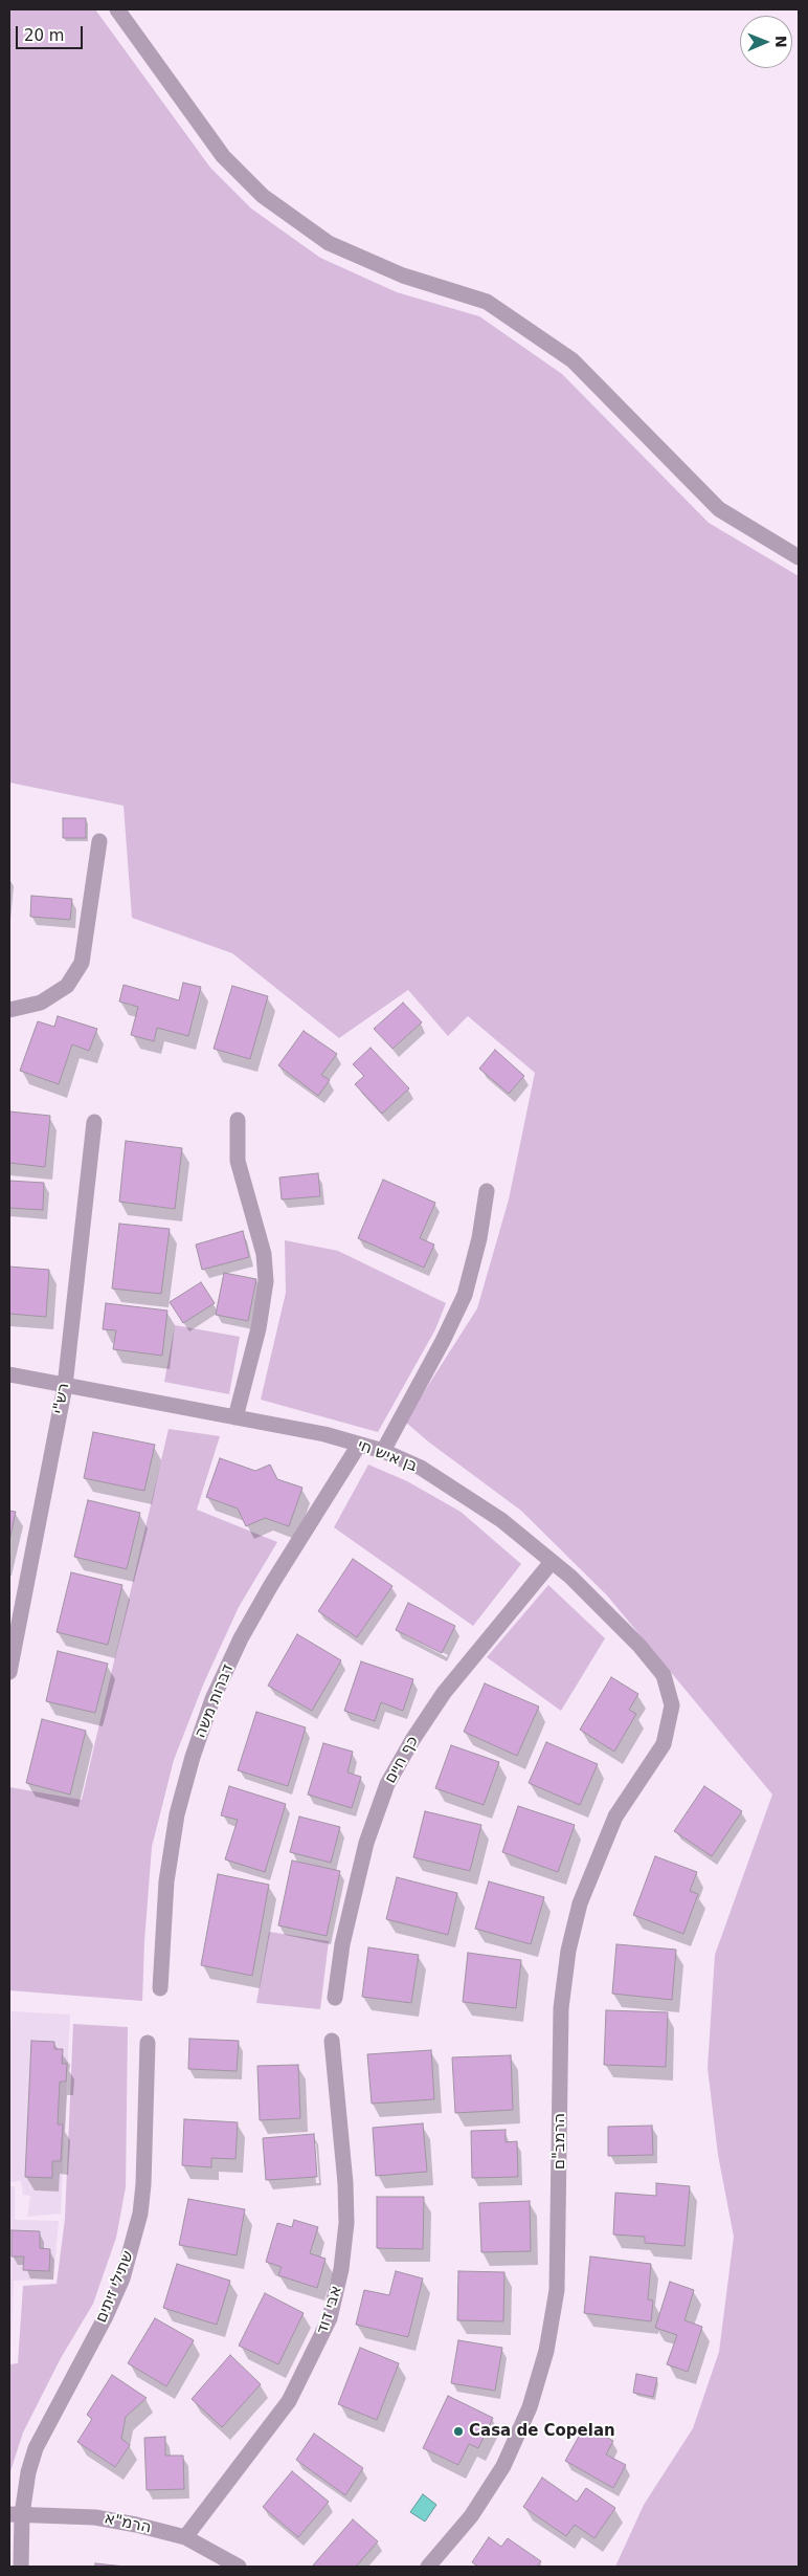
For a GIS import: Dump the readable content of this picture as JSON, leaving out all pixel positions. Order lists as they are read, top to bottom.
{
  "streets": {
    "street": [
      "רש\"י",
      "בן איש חי",
      "דברות משה",
      "כף חיים",
      "הרמב\"ם",
      "שתילי זיתים",
      "אבי דוד",
      "הרמ\"א"
    ]
  },
  "crossings": [
    ["רש\"י", "בן איש חי"],
    ["בן איש חי", "דברות משה"],
    ["בן איש חי", "כף חיים"],
    ["בן איש חי", "הרמב\"ם"],
    ["שתילי זיתים", "הרמ\"א"],
    ["אבי דוד", "הרמ\"א"]
  ],
  "places": ["Casa de Copelan"],
  "scale_bar": "20 m",
  "north": "right"
}
